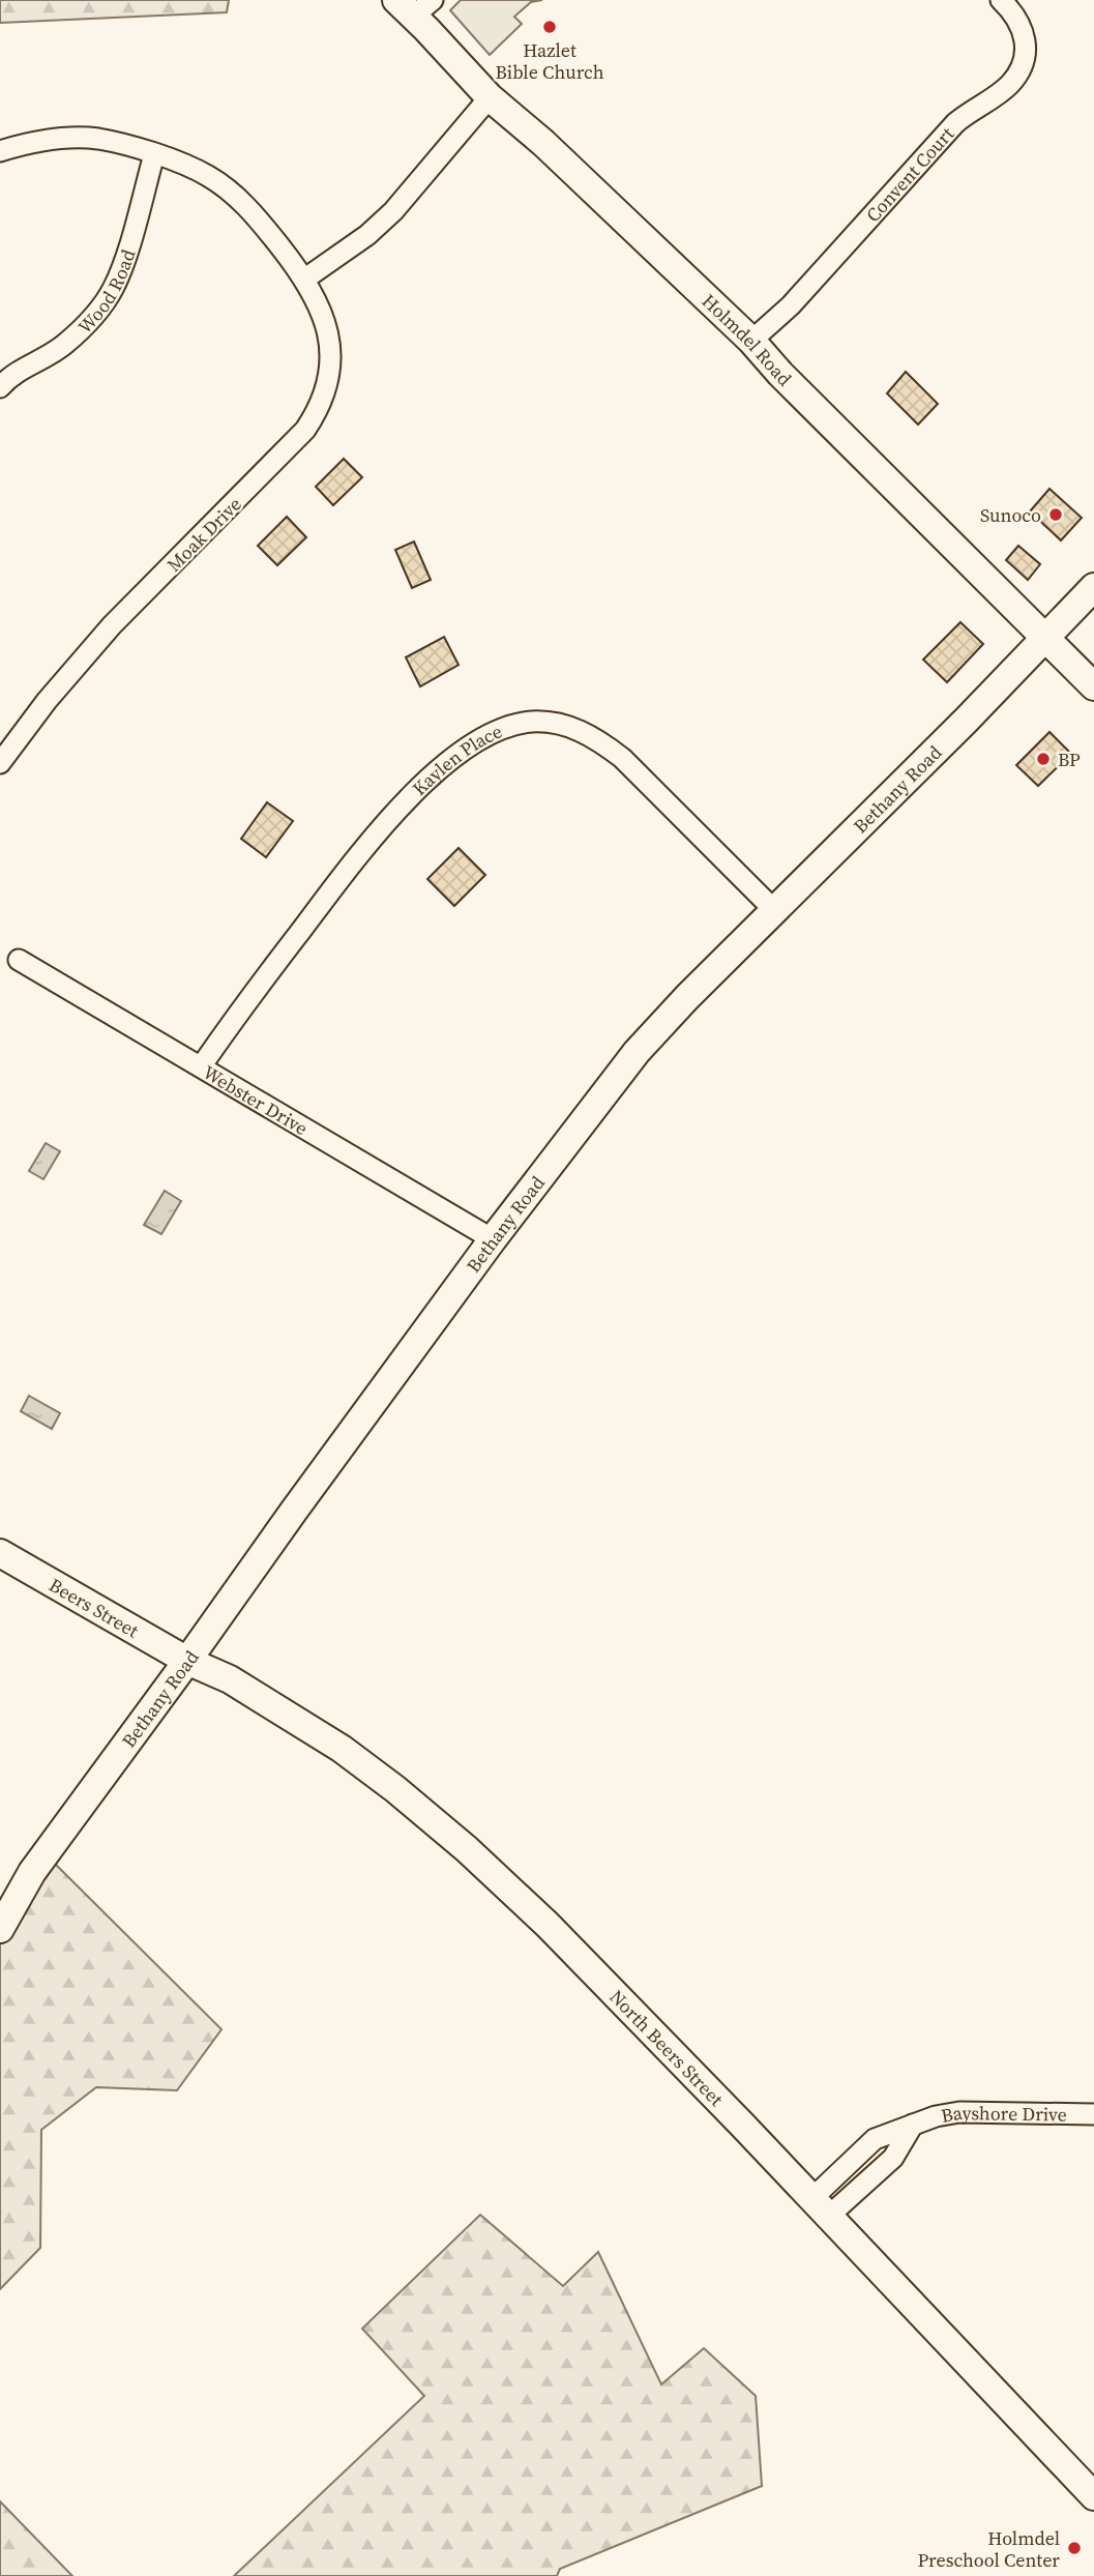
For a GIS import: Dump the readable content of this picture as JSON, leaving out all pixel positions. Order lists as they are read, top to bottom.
{
  "streets": {
    "street": [
      "Convent Court",
      "Wood Road",
      "Holmdel Road",
      "Moak Drive",
      "Kaylen Place",
      "Bethany Road",
      "Webster Drive",
      "Beers Street",
      "North Beers Street",
      "Bayshore Drive"
    ]
  },
  "crossings": [
    ["Convent Court", "Holmdel Road"],
    ["Wood Road", "Moak Drive"],
    ["Holmdel Road", "Bethany Road"],
    ["Kaylen Place", "Bethany Road"],
    ["Kaylen Place", "Webster Drive"],
    ["Bethany Road", "Webster Drive"],
    ["Bethany Road", "Beers Street"],
    ["Bethany Road", "North Beers Street"],
    ["Beers Street", "North Beers Street"],
    ["North Beers Street", "Bayshore Drive"]
  ],
  "places": [
    "Hazlet Bible Church",
    "Sunoco",
    "BP",
    "Holmdel Preschool Center"
  ]
}
